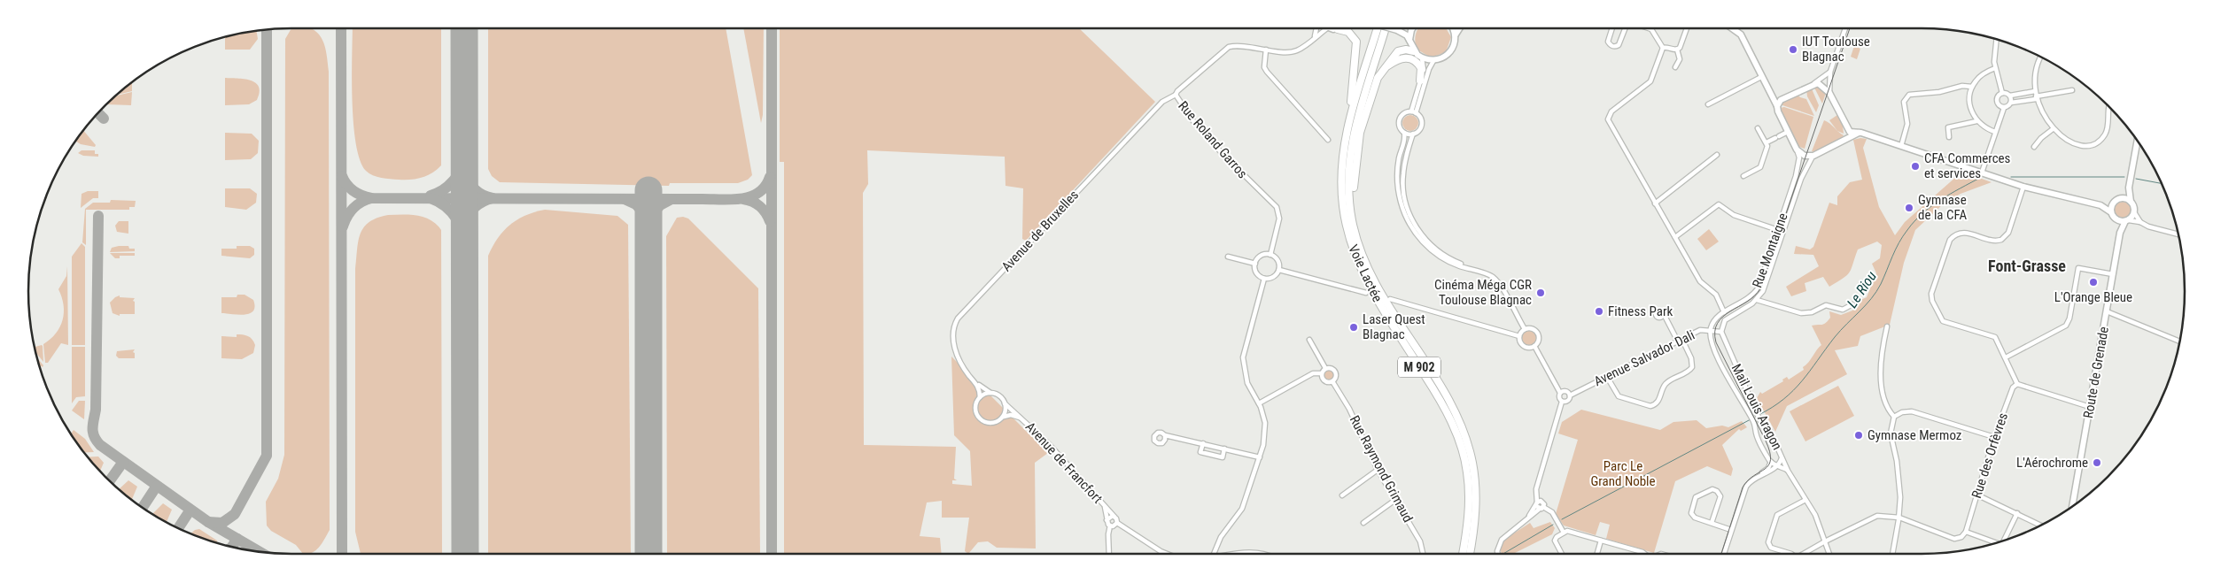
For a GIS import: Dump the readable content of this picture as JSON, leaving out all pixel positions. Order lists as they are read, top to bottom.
{
  "streets": {
    "highway": ["Voie Lactée", "M 902"],
    "street": [
      "Rue Roland Garros",
      "Avenue de Bruxelles",
      "Rue Montaigne",
      "Avenue Salvador Dali",
      "Route de Grenade",
      "Mail Louis Aragon",
      "Rue des Orfèvres",
      "Avenue de Francfort",
      "Rue Raymond Grimaud"
    ]
  },
  "crossings": [
    ["Rue Roland Garros", "Avenue de Bruxelles"],
    ["Rue Montaigne", "Avenue Salvador Dali"],
    ["Rue Montaigne", "Mail Louis Aragon"],
    ["Avenue Salvador Dali", "Mail Louis Aragon"]
  ],
  "districts": ["Font-Grasse"],
  "water": ["Le Riou"],
  "parks": ["Parc Le Grand Noble"],
  "places": [
    "IUT Toulouse Blagnac",
    "CFA Commerces et services",
    "Gymnase de la CFA",
    "L'Orange Bleue",
    "Cinéma Méga CGR Toulouse Blagnac",
    "Fitness Park",
    "Laser Quest Blagnac",
    "Gymnase Mermoz",
    "L'Aérochrome"
  ]
}
